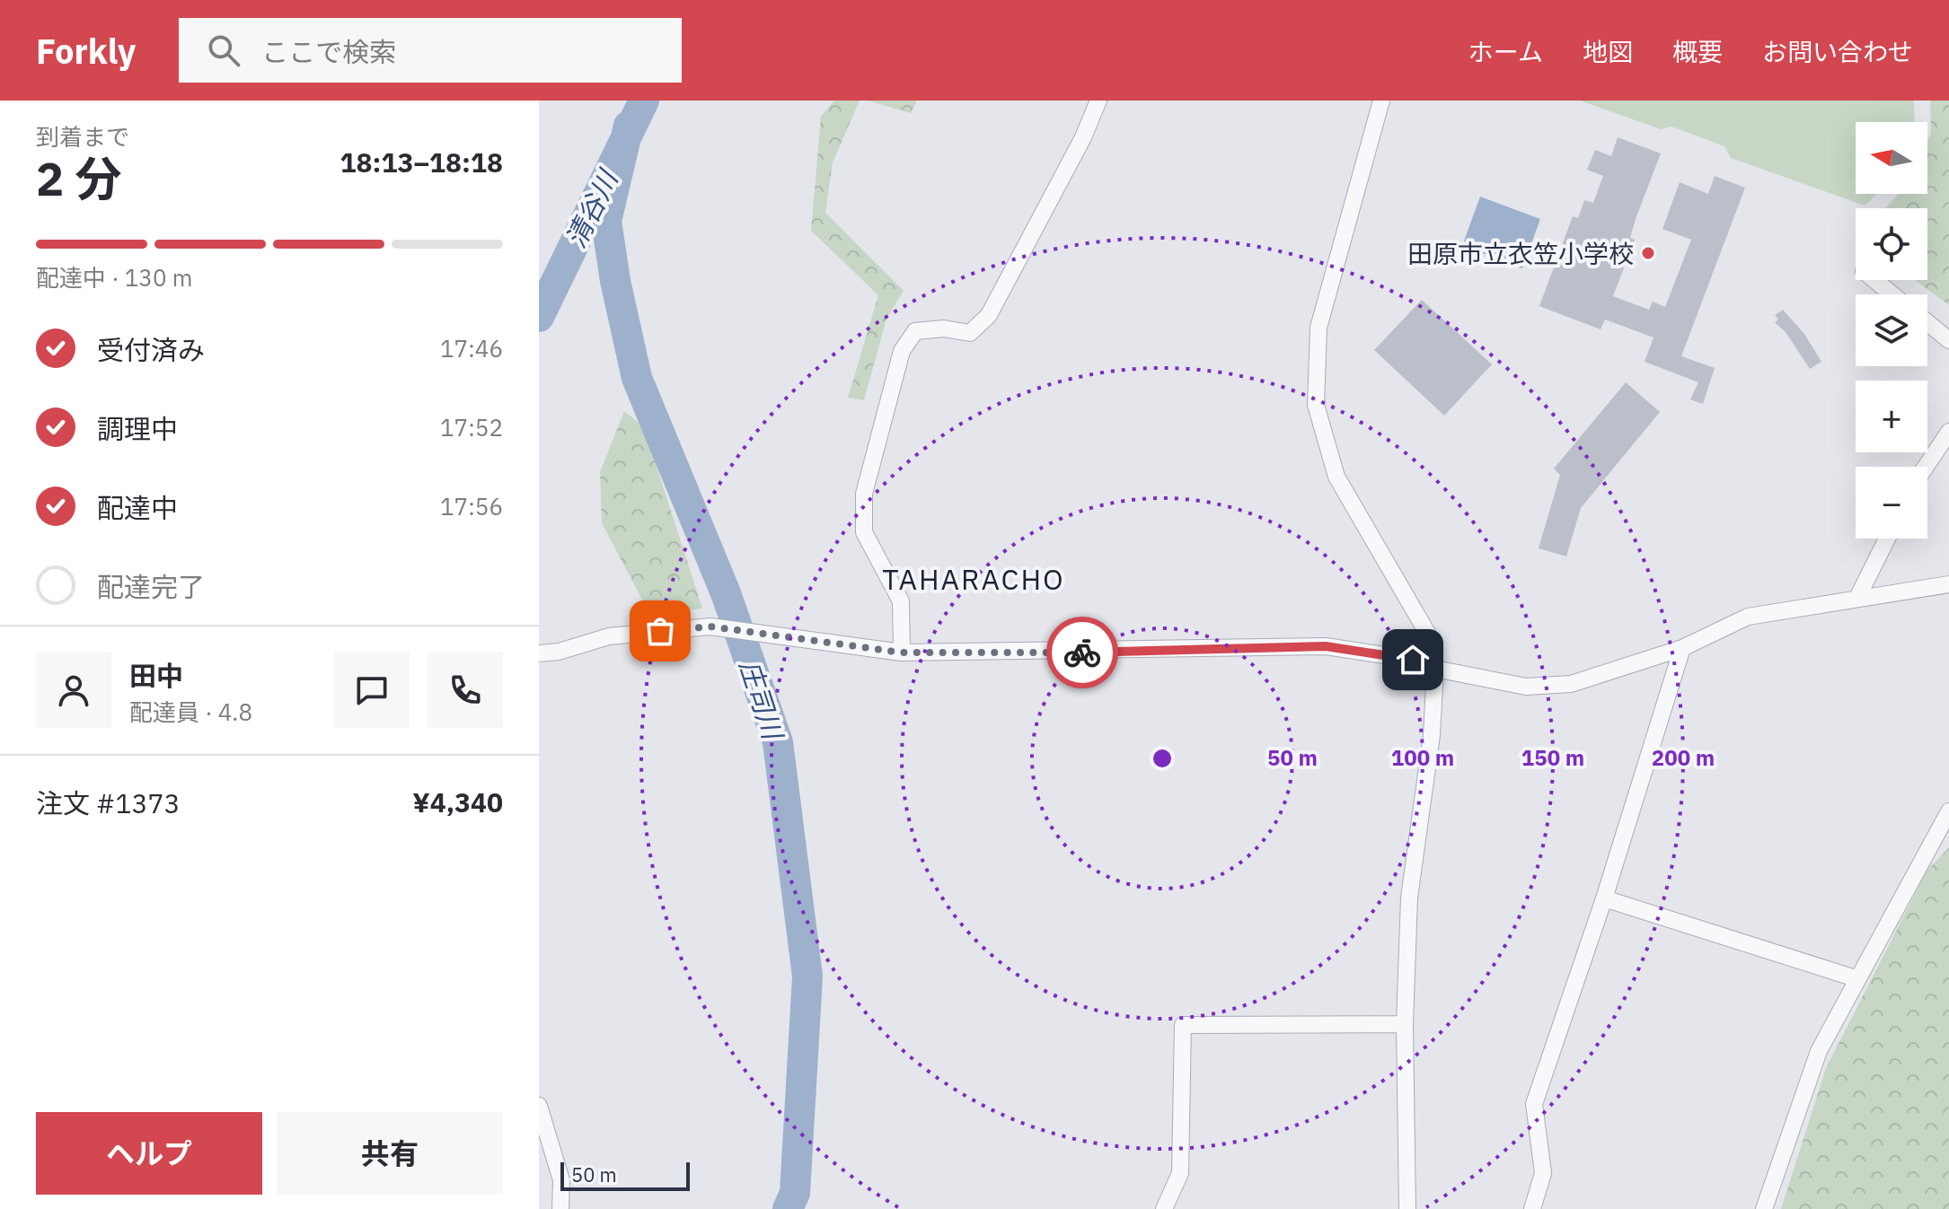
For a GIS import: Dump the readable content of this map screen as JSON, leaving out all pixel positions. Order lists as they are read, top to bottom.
{
  "districts": ["TAHARACHO"],
  "water": ["清谷川", "庄司川"],
  "places": ["田原市立衣笠小学校"],
  "scale_bar": "50 m",
  "north": "left",
  "page": {
    "header": "Forkly",
    "search": "ここで検索",
    "nav": [
      "ホーム",
      "地図",
      "概要",
      "お問い合わせ"
    ],
    "heading": ["2 分", "到着まで", "18:13–18:18"],
    "panel": [
      "田中",
      "配達員 · 4.8",
      "注文 #1373",
      "¥4,340"
    ],
    "map_buttons": ["+", "−"],
    "bar": "配達中 · 130 m",
    "list": [
      ["受付済み", "17:46"],
      ["調理中", "17:52"],
      ["配達中", "17:56"],
      "配達完了"
    ],
    "buttons": ["ヘルプ", "共有"],
    "scale": "50 m"
  },
  "rings": [
    "50 m",
    "100 m",
    "150 m",
    "200 m"
  ]
}
